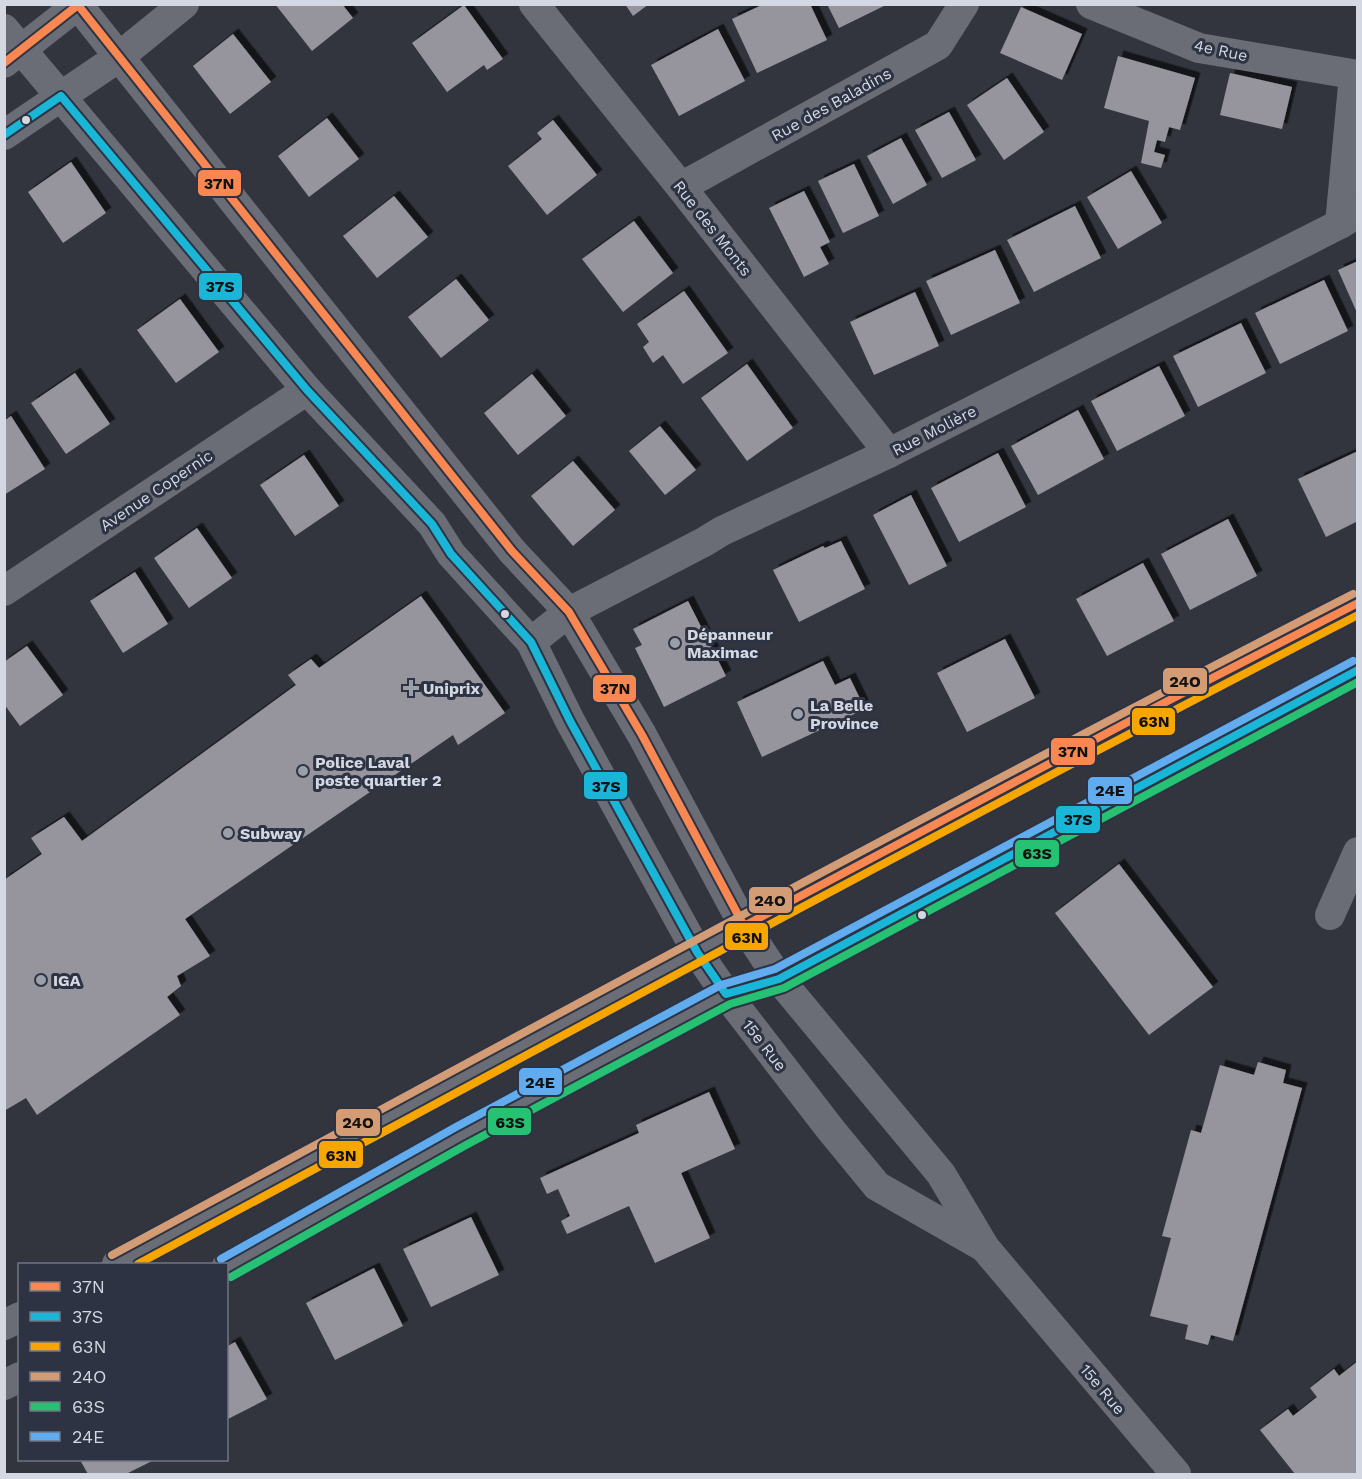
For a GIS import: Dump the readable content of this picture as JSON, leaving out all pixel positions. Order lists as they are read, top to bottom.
{
  "streets": {
    "street": [
      "4e Rue",
      "Rue des Baladins",
      "Rue des Monts",
      "Rue Molière",
      "Avenue Copernic",
      "15e Rue"
    ]
  },
  "crossings": [
    ["4e Rue", "Rue Molière"],
    ["Rue des Baladins", "Rue des Monts"],
    ["Rue des Monts", "Rue Molière"],
    ["Rue Molière", "15e Rue"],
    ["Avenue Copernic", "15e Rue"]
  ],
  "places": {
    "other": [
      "Dépanneur Maximac",
      "La Belle Province",
      "Police Laval poste quartier 2",
      "Subway",
      "IGA"
    ],
    "health": ["Uniprix"]
  },
  "lines": [
    "transit line 37N",
    "transit line 37S",
    "transit line 24O",
    "transit line 63N",
    "transit line 24E",
    "transit line 63S"
  ],
  "legend": [
    "37N",
    "37S",
    "63N",
    "24O",
    "63S",
    "24E"
  ]
}
